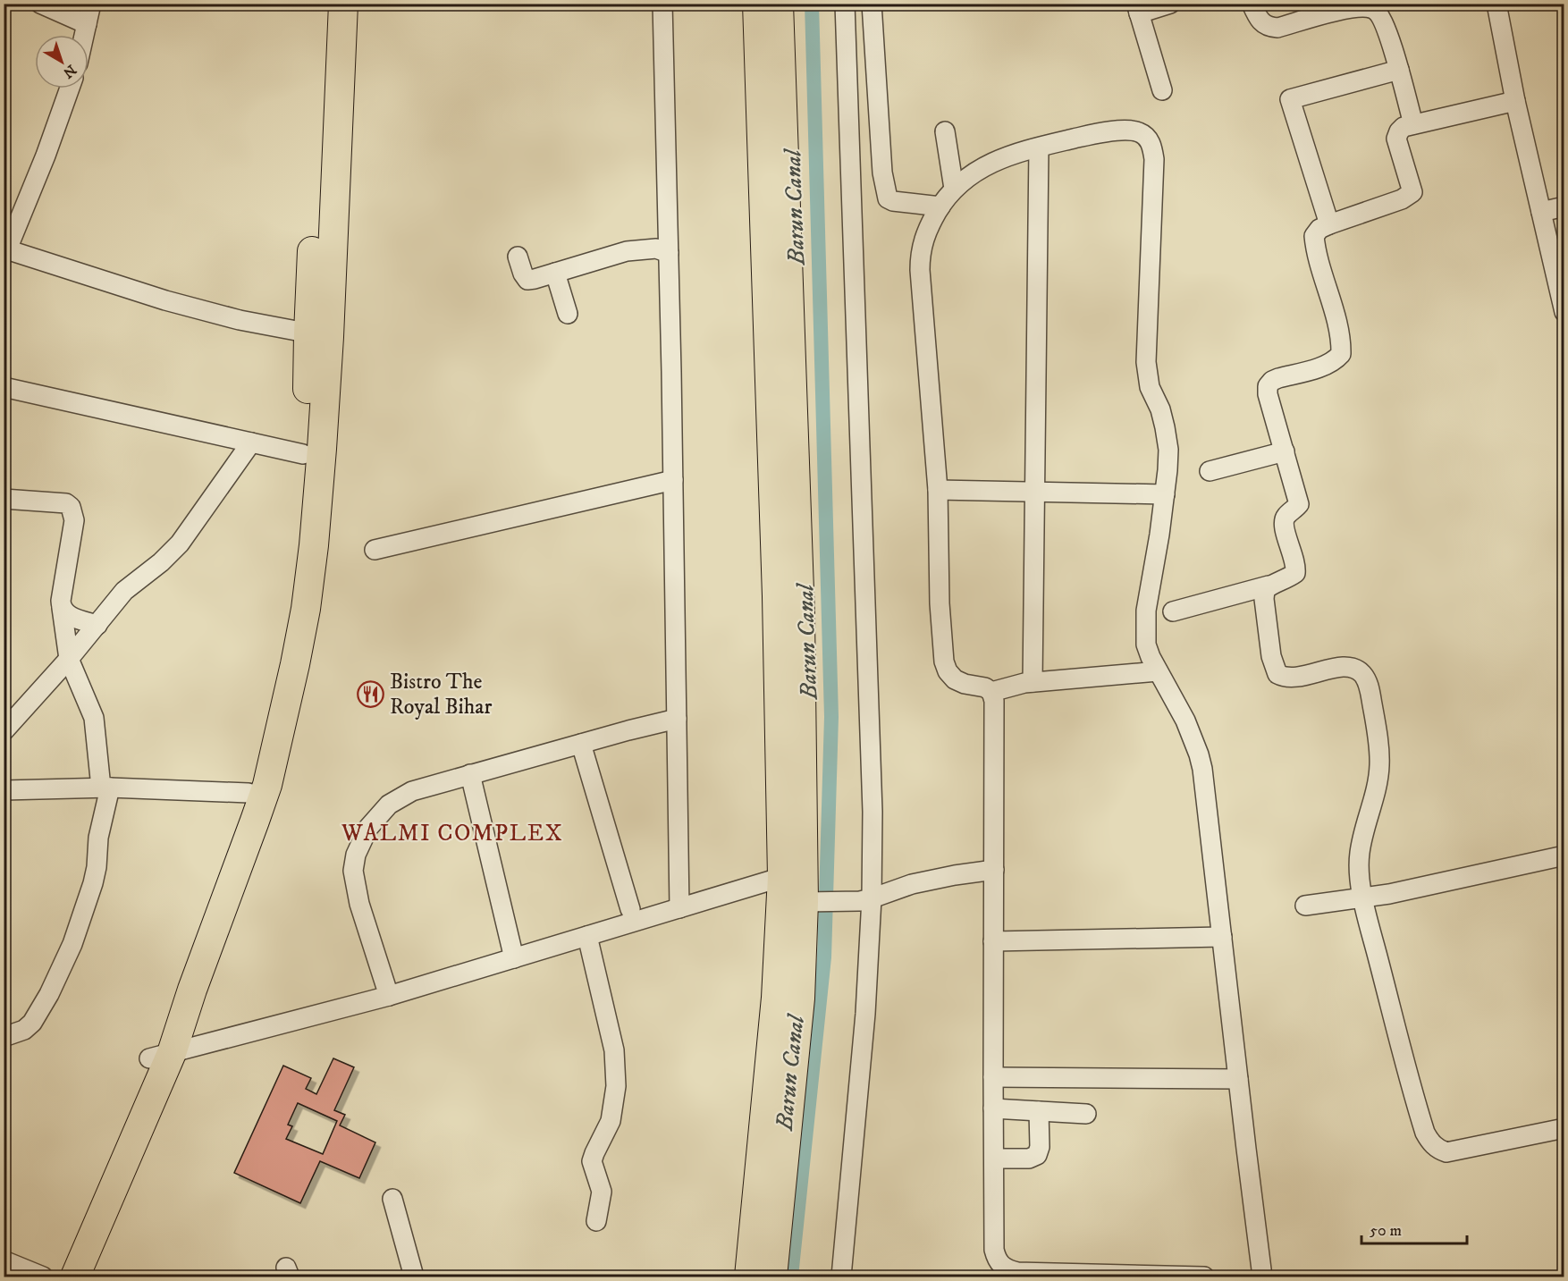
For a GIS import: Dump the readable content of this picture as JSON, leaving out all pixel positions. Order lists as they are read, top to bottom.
{
  "districts": ["WALMI COMPLEX"],
  "water": ["Barun Canal"],
  "places": {
    "restaurant": ["Bistro The Royal Bihar"]
  },
  "scale_bar": "50 m",
  "north": "bottom right"
}
